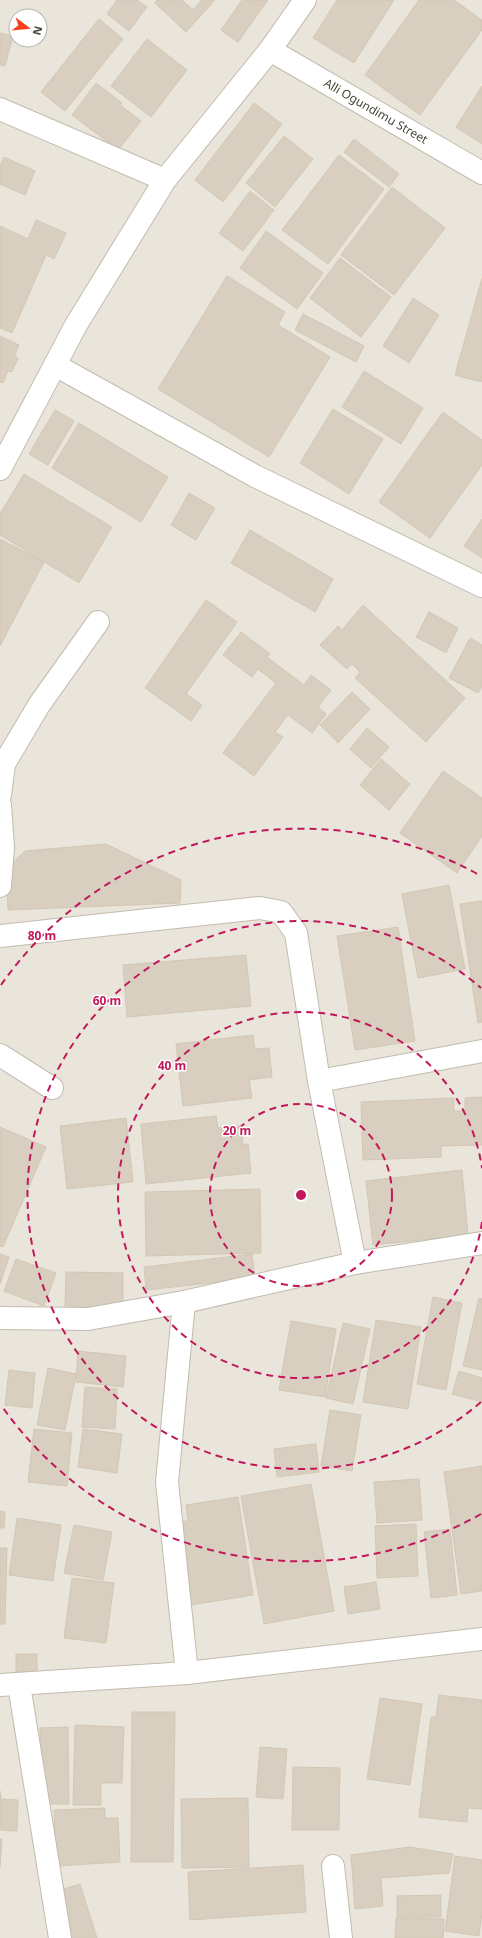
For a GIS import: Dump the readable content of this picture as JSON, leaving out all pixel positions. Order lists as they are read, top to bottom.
{
  "streets": {
    "street": ["Alli Ogundimu Street"]
  },
  "north": "right",
  "rings": [
    "80 m",
    "60 m",
    "40 m",
    "20 m"
  ]
}
